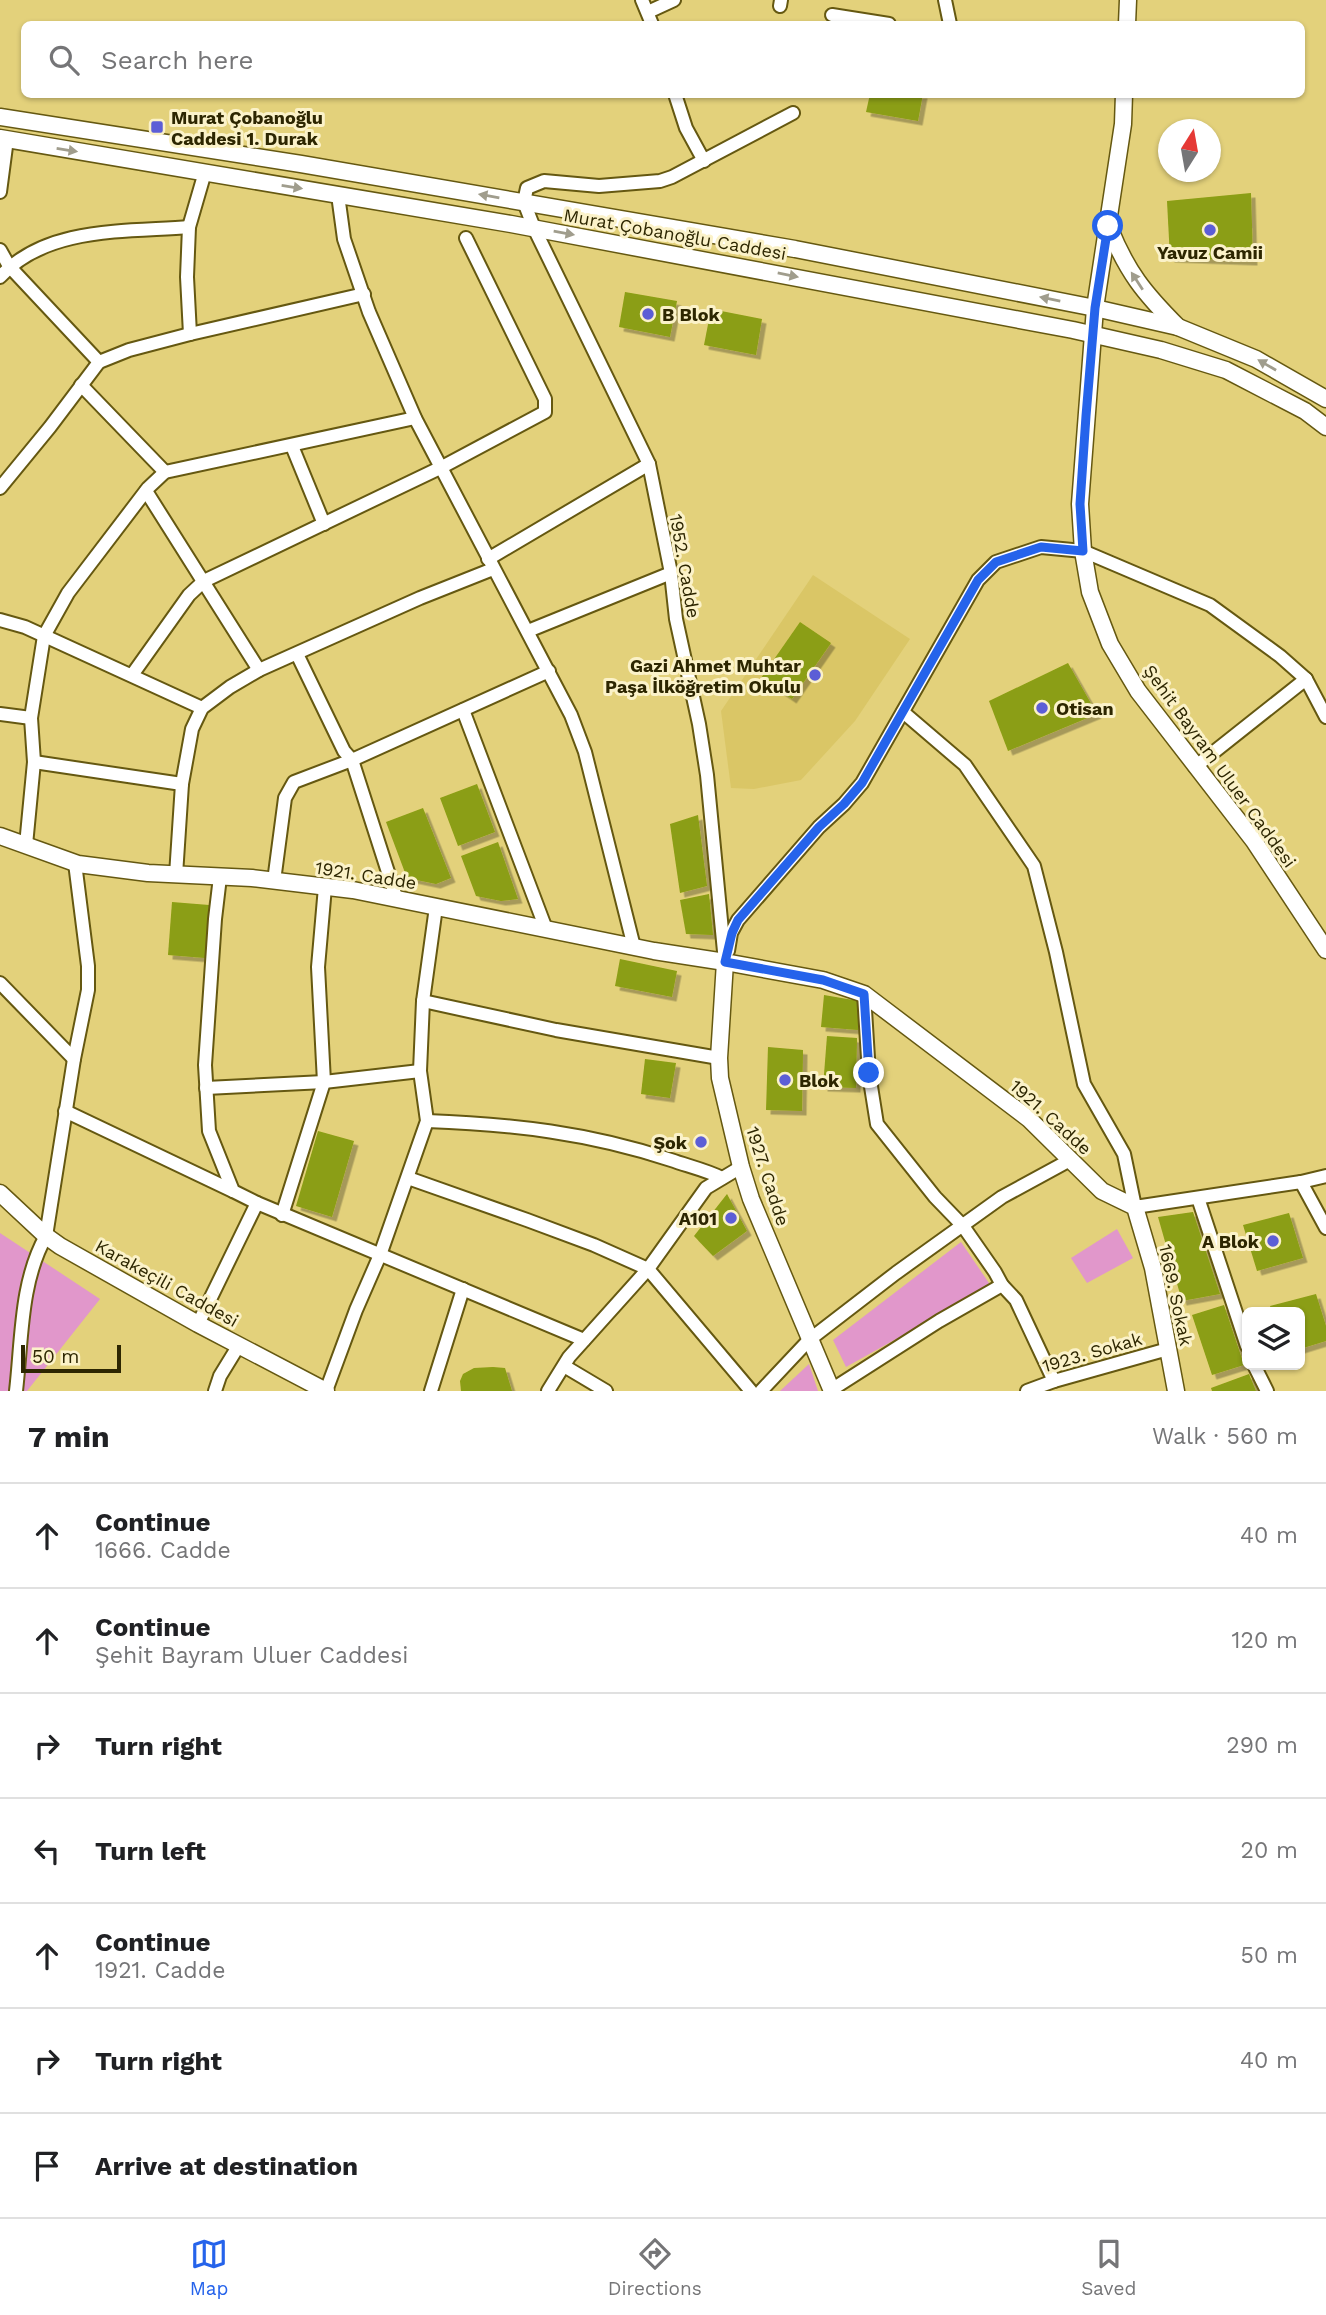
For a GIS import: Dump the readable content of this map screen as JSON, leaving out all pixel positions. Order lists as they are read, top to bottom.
{
  "streets": {
    "main road": [
      "Murat Çobanoğlu Caddesi",
      "Şehit Bayram Uluer Caddesi",
      "1921. Cadde",
      "1927. Cadde",
      "Karakeçili Caddesi",
      "1669. Sokak"
    ],
    "street": ["1952. Cadde", "1923. Sokak"]
  },
  "crossings": [
    ["Murat Çobanoğlu Caddesi", "1952. Cadde"],
    ["Murat Çobanoğlu Caddesi", "Şehit Bayram Uluer Caddesi"],
    ["1952. Cadde", "1921. Cadde"],
    ["1952. Cadde", "1927. Cadde"],
    ["1921. Cadde", "1927. Cadde"],
    ["1921. Cadde", "1669. Sokak"],
    ["1669. Sokak", "1923. Sokak"]
  ],
  "places": {
    "transit": ["Murat Çobanoğlu Caddesi 1. Durak"],
    "other": [
      "Yavuz Camii",
      "B Blok",
      "Gazi Ahmet Muhtar Paşa İlköğretim Okulu",
      "Otisan",
      "Blok",
      "Şok",
      "A101",
      "A Blok"
    ]
  },
  "scale_bar": "50 m",
  "north": "top",
  "page": {
    "search": "Search here",
    "scale": "50 m",
    "heading": ["7 min", "Walk · 560 m"],
    "list": [
      ["Continue", "1666. Cadde", "40 m"],
      ["Continue", "Şehit Bayram Uluer Caddesi", "120 m"],
      ["Turn right", "290 m"],
      ["Turn left", "20 m"],
      ["Continue", "1921. Cadde", "50 m"],
      ["Turn right", "40 m"],
      "Arrive at destination"
    ],
    "nav": ["Map", "Directions", "Saved"]
  }
}
